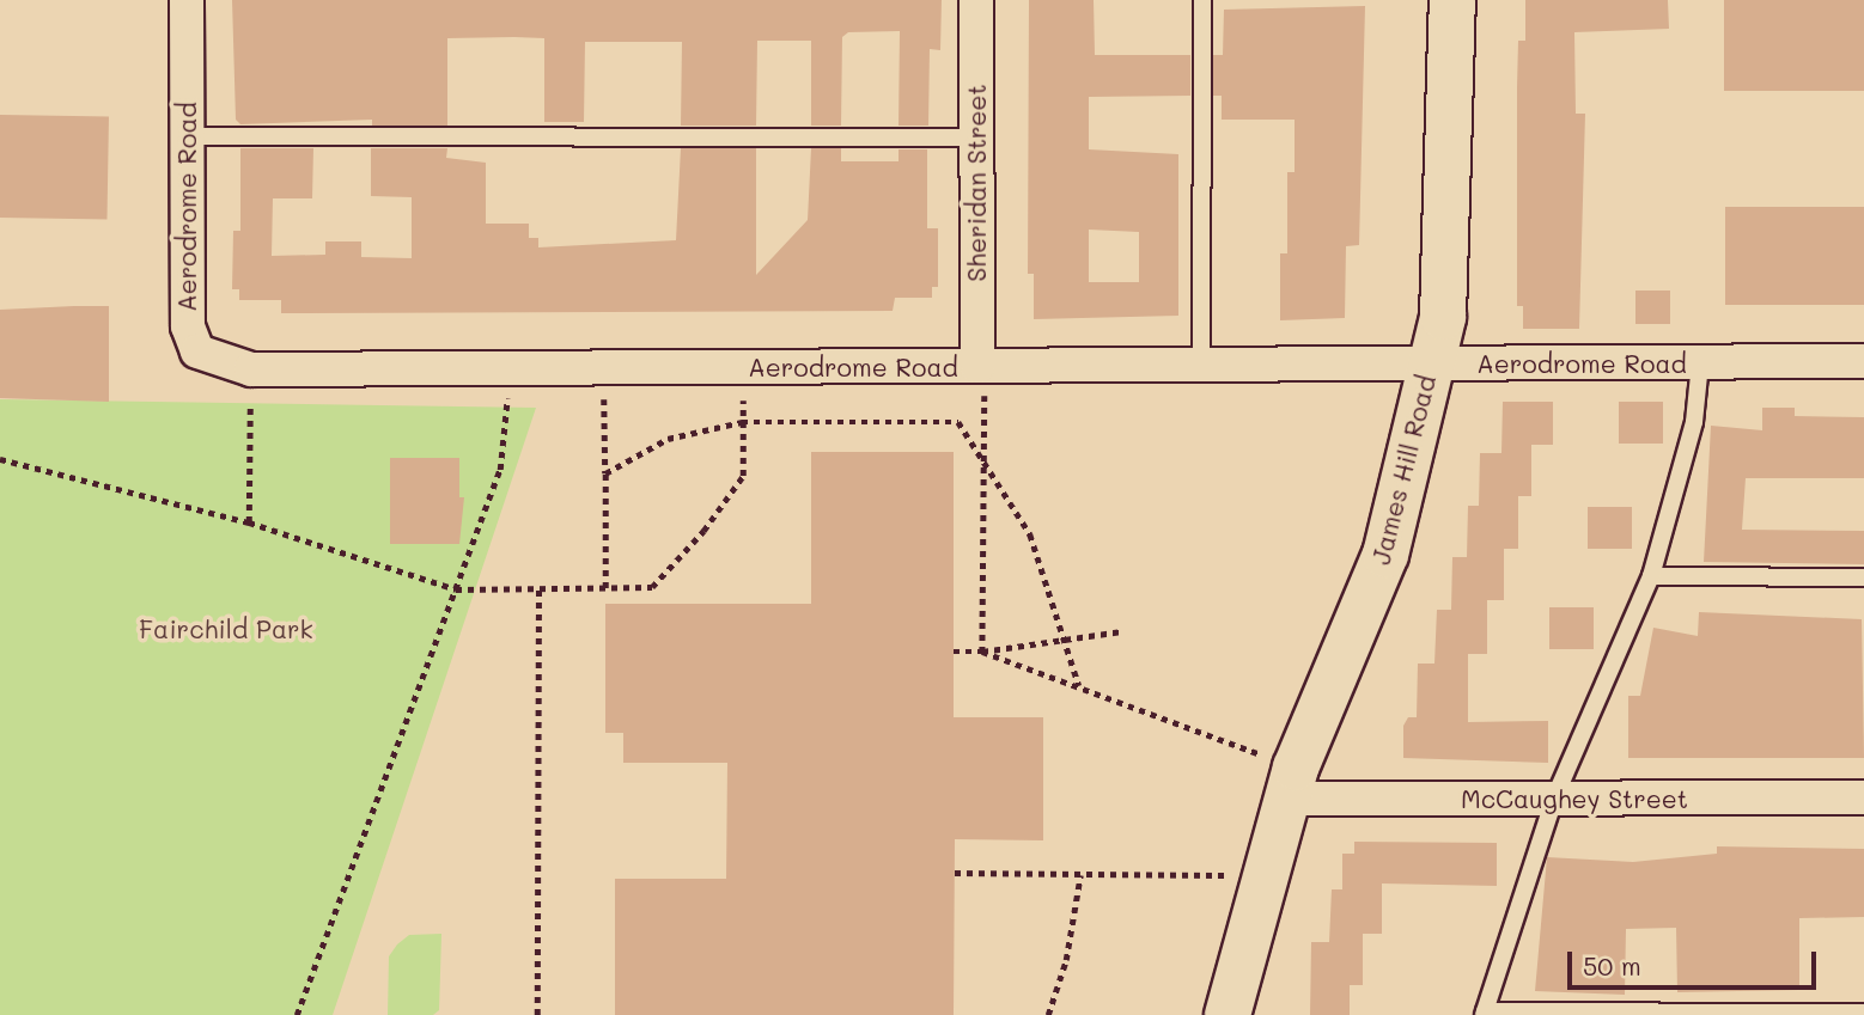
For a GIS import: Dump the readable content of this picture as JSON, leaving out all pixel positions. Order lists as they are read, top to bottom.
{
  "streets": {
    "street": [
      "Sheridan Street",
      "Aerodrome Road",
      "James Hill Road",
      "McCaughey Street"
    ]
  },
  "crossings": [
    ["Sheridan Street", "Aerodrome Road"],
    ["Aerodrome Road", "James Hill Road"],
    ["James Hill Road", "McCaughey Street"]
  ],
  "parks": ["Fairchild Park"],
  "scale_bar": "50 m"
}
